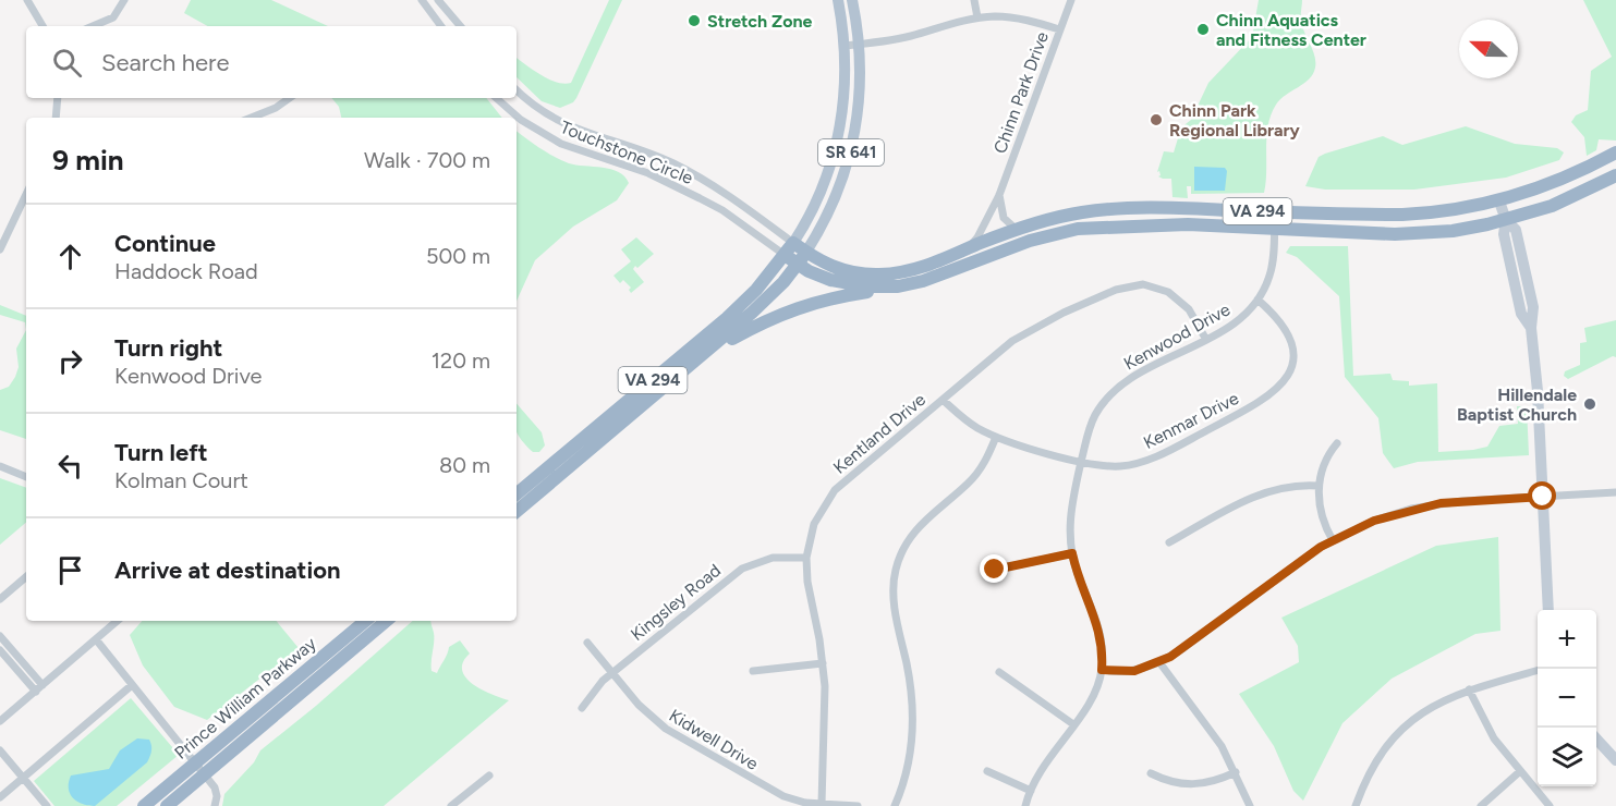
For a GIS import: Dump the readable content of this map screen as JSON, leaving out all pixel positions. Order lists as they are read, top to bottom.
{
  "streets": {
    "highway": ["VA 294", "Prince William Parkway"],
    "main road": ["SR 641"],
    "street": [
      "Chinn Park Drive",
      "Touchstone Circle",
      "Kenwood Drive",
      "Kenmar Drive",
      "Kentland Drive",
      "Kingsley Road",
      "Kidwell Drive"
    ]
  },
  "crossings": [
    ["Chinn Park Drive", "VA 294"],
    ["Touchstone Circle", "SR 641"],
    ["Touchstone Circle", "VA 294"],
    ["SR 641", "VA 294"],
    ["VA 294", "Kenwood Drive"],
    ["Kenwood Drive", "Kenmar Drive"],
    ["Kenwood Drive", "Kentland Drive"],
    ["Kenmar Drive", "Kentland Drive"],
    ["Kentland Drive", "Kingsley Road"],
    ["Kentland Drive", "Kidwell Drive"],
    ["Kingsley Road", "Kidwell Drive"]
  ],
  "places": [
    "Stretch Zone",
    "Chinn Aquatics and Fitness Center",
    "Chinn Park Regional Library",
    "Hillendale Baptist Church"
  ],
  "north": "left",
  "page": {
    "search": "Search here",
    "heading": ["9 min", "Walk · 700 m"],
    "list": [
      ["Continue", "Haddock Road", "500 m"],
      ["Turn right", "Kenwood Drive", "120 m"],
      ["Turn left", "Kolman Court", "80 m"],
      "Arrive at destination"
    ],
    "map_buttons": ["+", "−"]
  }
}
